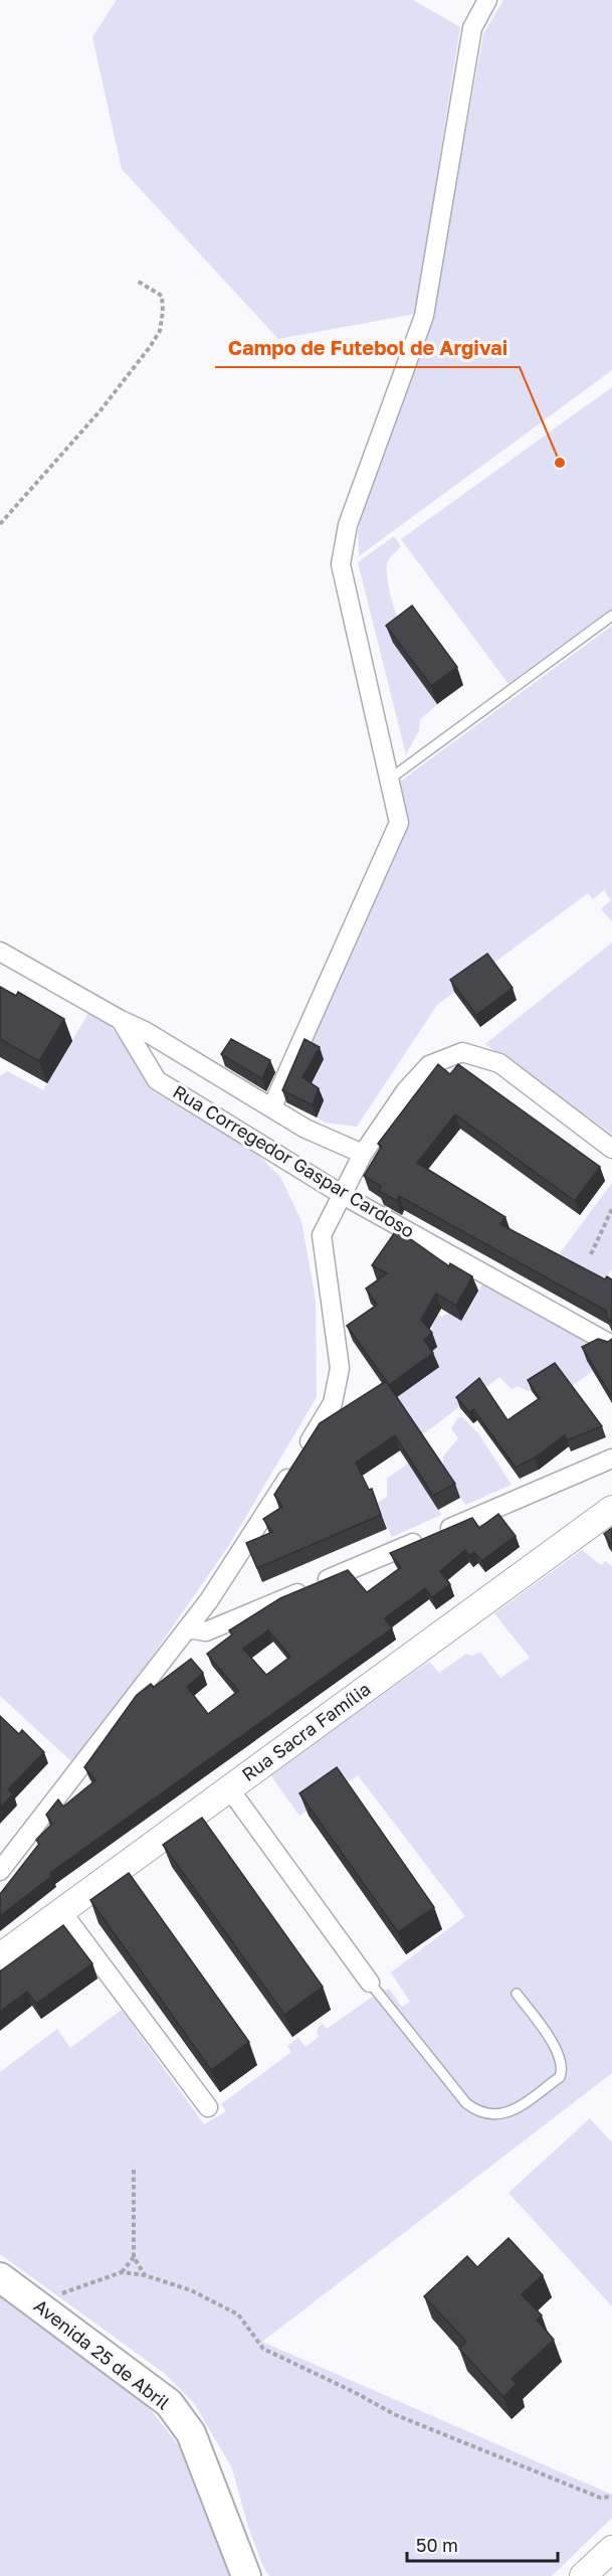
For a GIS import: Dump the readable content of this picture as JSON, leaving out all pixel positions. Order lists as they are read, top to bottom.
{
  "streets": {
    "main road": ["Avenida 25 de Abril"],
    "street": ["Rua Corregedor Gaspar Cardoso", "Rua Sacra Família"]
  },
  "places": ["Campo de Futebol de Argivai"],
  "scale_bar": "50 m"
}
